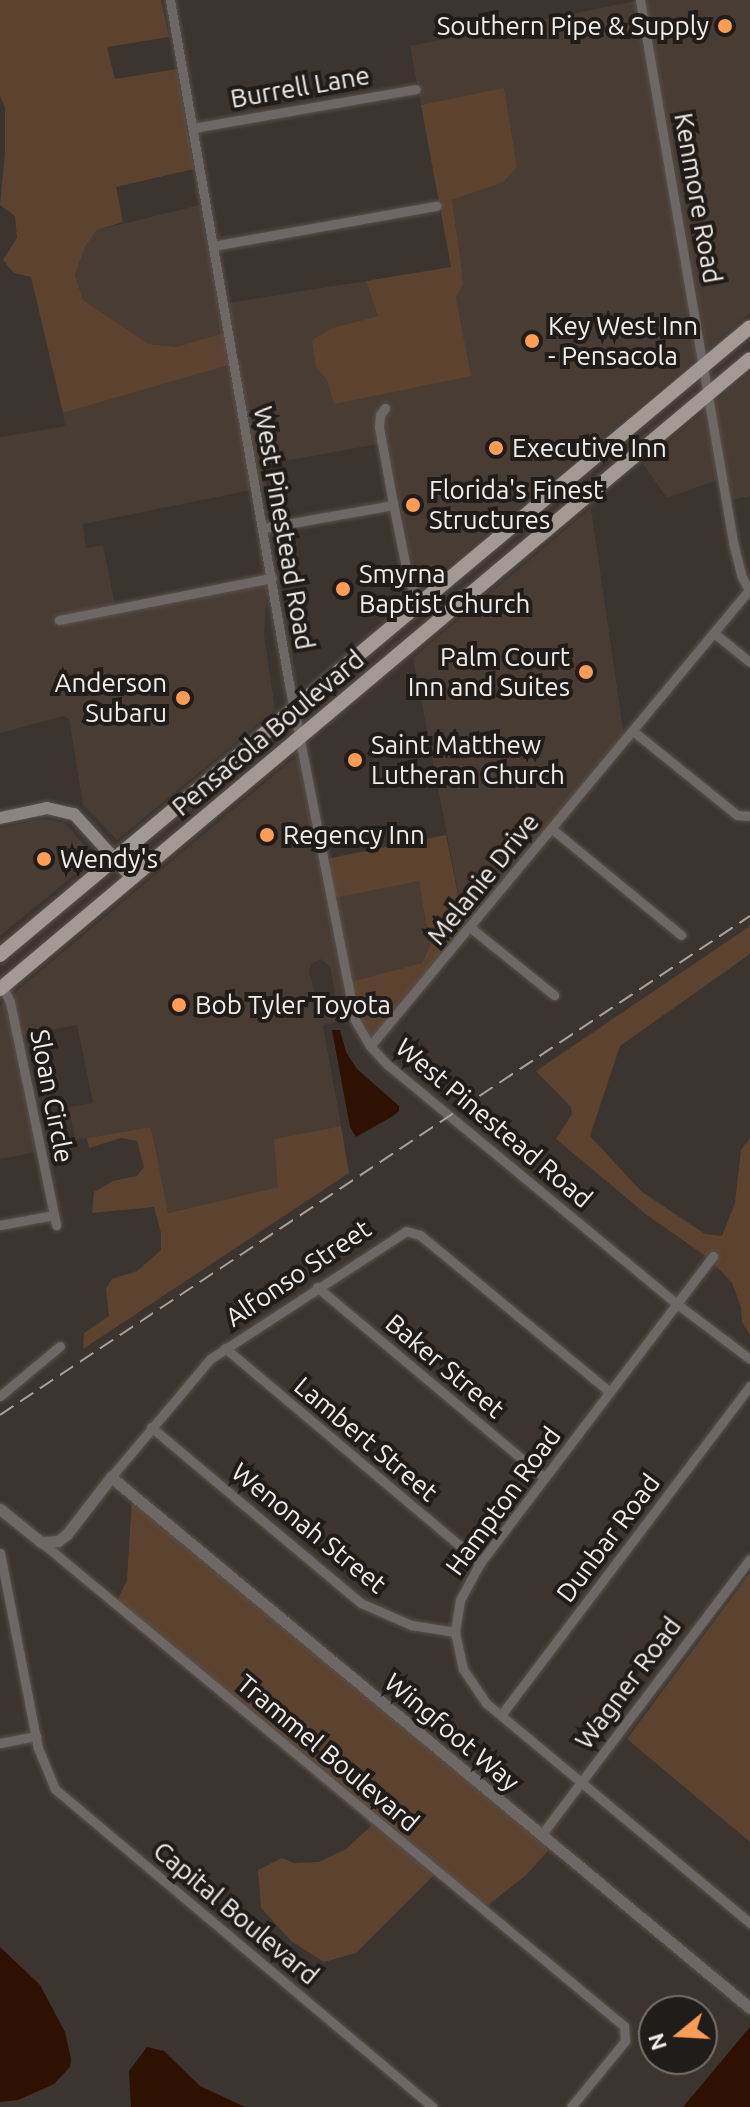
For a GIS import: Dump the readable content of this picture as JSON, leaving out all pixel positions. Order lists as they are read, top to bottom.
{
  "streets": {
    "main road": ["Pensacola Boulevard"],
    "street": [
      "Burrell Lane",
      "Kenmore Road",
      "West Pinestead Road",
      "Melanie Drive",
      "Sloan Circle",
      "Alfonso Street",
      "Baker Street",
      "Lambert Street",
      "Hampton Road",
      "Wenonah Street",
      "Dunbar Road",
      "Wagner Road",
      "Wingfoot Way",
      "Trammel Boulevard",
      "Capital Boulevard"
    ]
  },
  "crossings": [
    ["Burrell Lane", "West Pinestead Road"],
    ["Kenmore Road", "Pensacola Boulevard"],
    ["Kenmore Road", "Melanie Drive"],
    ["West Pinestead Road", "Pensacola Boulevard"],
    ["West Pinestead Road", "Melanie Drive"],
    ["West Pinestead Road", "Hampton Road"],
    ["Pensacola Boulevard", "Sloan Circle"],
    ["Alfonso Street", "Baker Street"],
    ["Alfonso Street", "Lambert Street"],
    ["Alfonso Street", "Hampton Road"],
    ["Alfonso Street", "Wenonah Street"],
    ["Alfonso Street", "Wingfoot Way"],
    ["Alfonso Street", "Trammel Boulevard"],
    ["Baker Street", "Hampton Road"],
    ["Lambert Street", "Hampton Road"],
    ["Hampton Road", "Wenonah Street"],
    ["Hampton Road", "Dunbar Road"],
    ["Hampton Road", "Wagner Road"],
    ["Wagner Road", "Wingfoot Way"]
  ],
  "places": [
    "Southern Pipe & Supply",
    "Key West Inn - Pensacola",
    "Executive Inn",
    "Florida's Finest Structures",
    "Smyrna Baptist Church",
    "Palm Court Inn and Suites",
    "Anderson Subaru",
    "Saint Matthew Lutheran Church",
    "Regency Inn",
    "Wendy's",
    "Bob Tyler Toyota"
  ],
  "north": "left"
}
